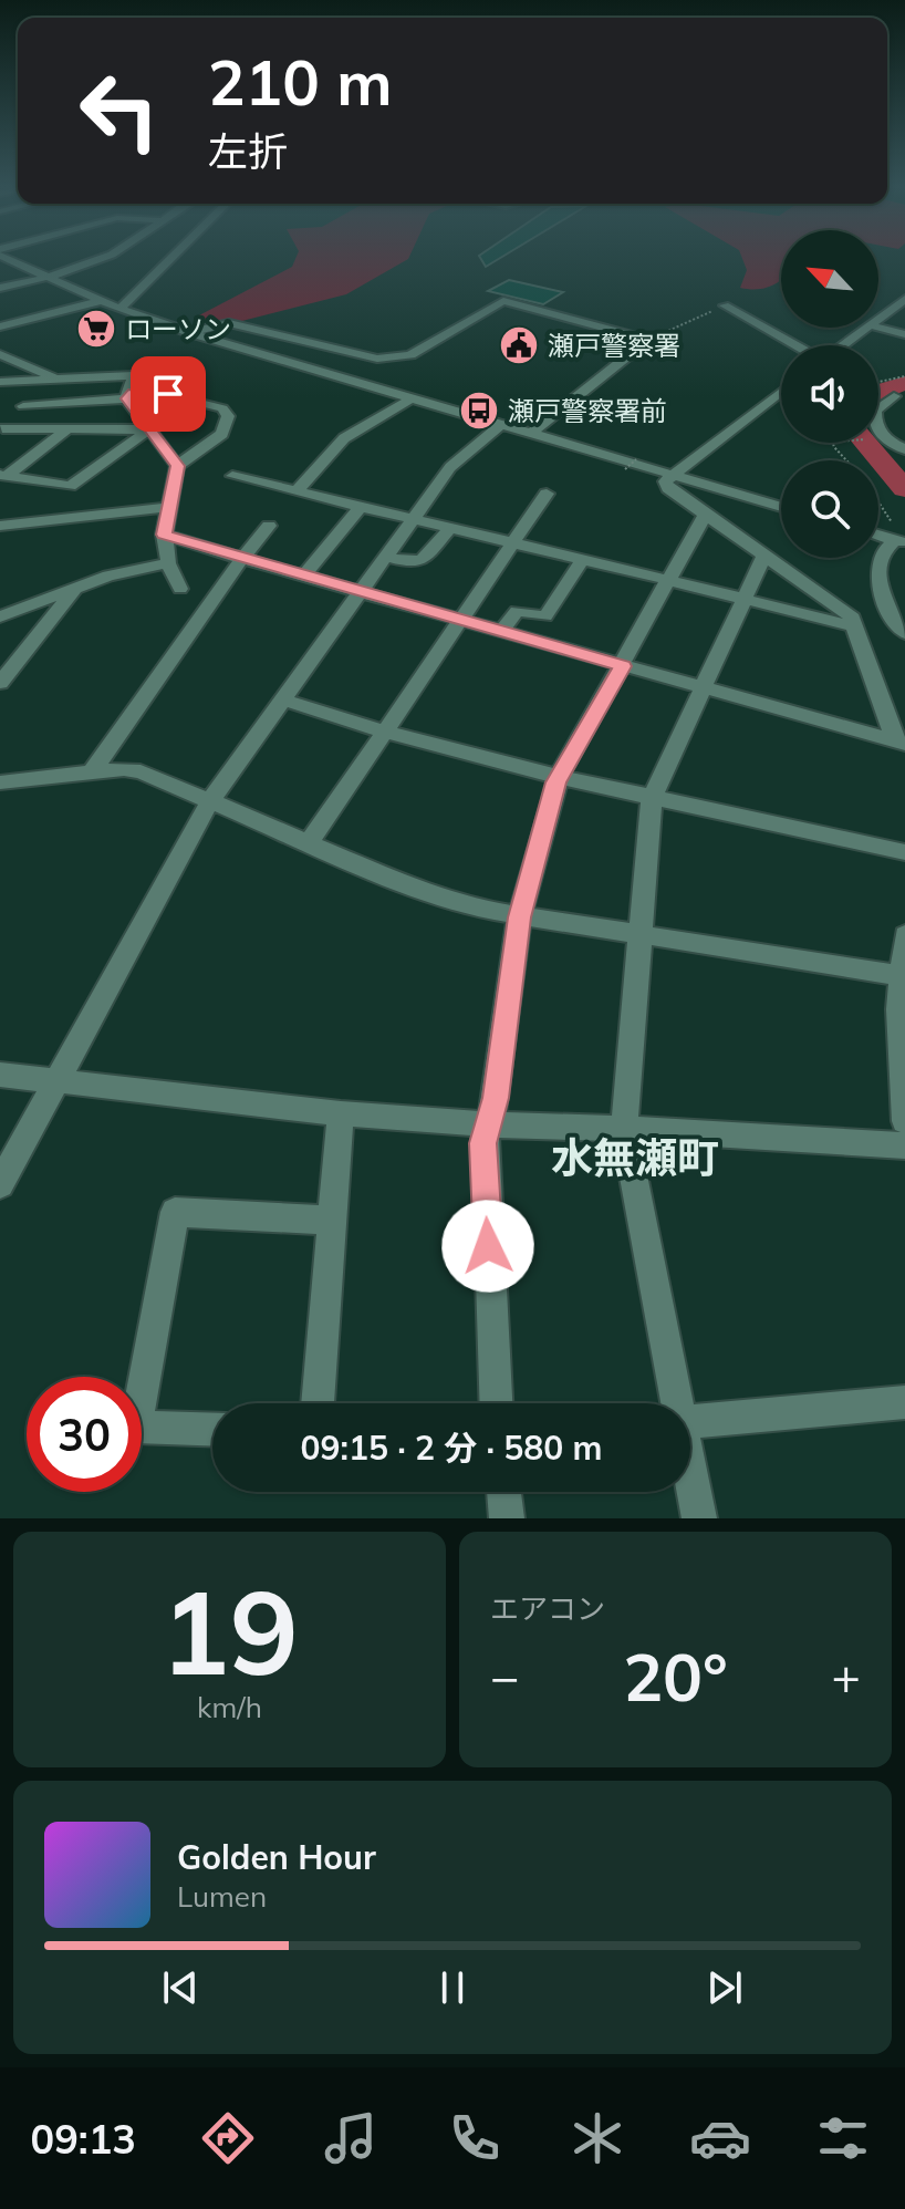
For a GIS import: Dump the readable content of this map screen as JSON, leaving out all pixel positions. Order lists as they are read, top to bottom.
{
  "districts": ["水無瀬町"],
  "places": {
    "supermarket": ["ローソン"],
    "public building": ["瀬戸警察署"],
    "bus stop": ["瀬戸警察署前"]
  },
  "north": "top left",
  "page": {
    "turn": ["210 m", "左折"],
    "limit": "30",
    "trip": "09:15 · 2 分 · 580 m",
    "tile": [
      ["19", "km/h"],
      "エアコン"
    ],
    "heat": ["−", "20°", "+"],
    "song": ["Golden Hour", "Lumen"],
    "tabs": "09:13"
  }
}
